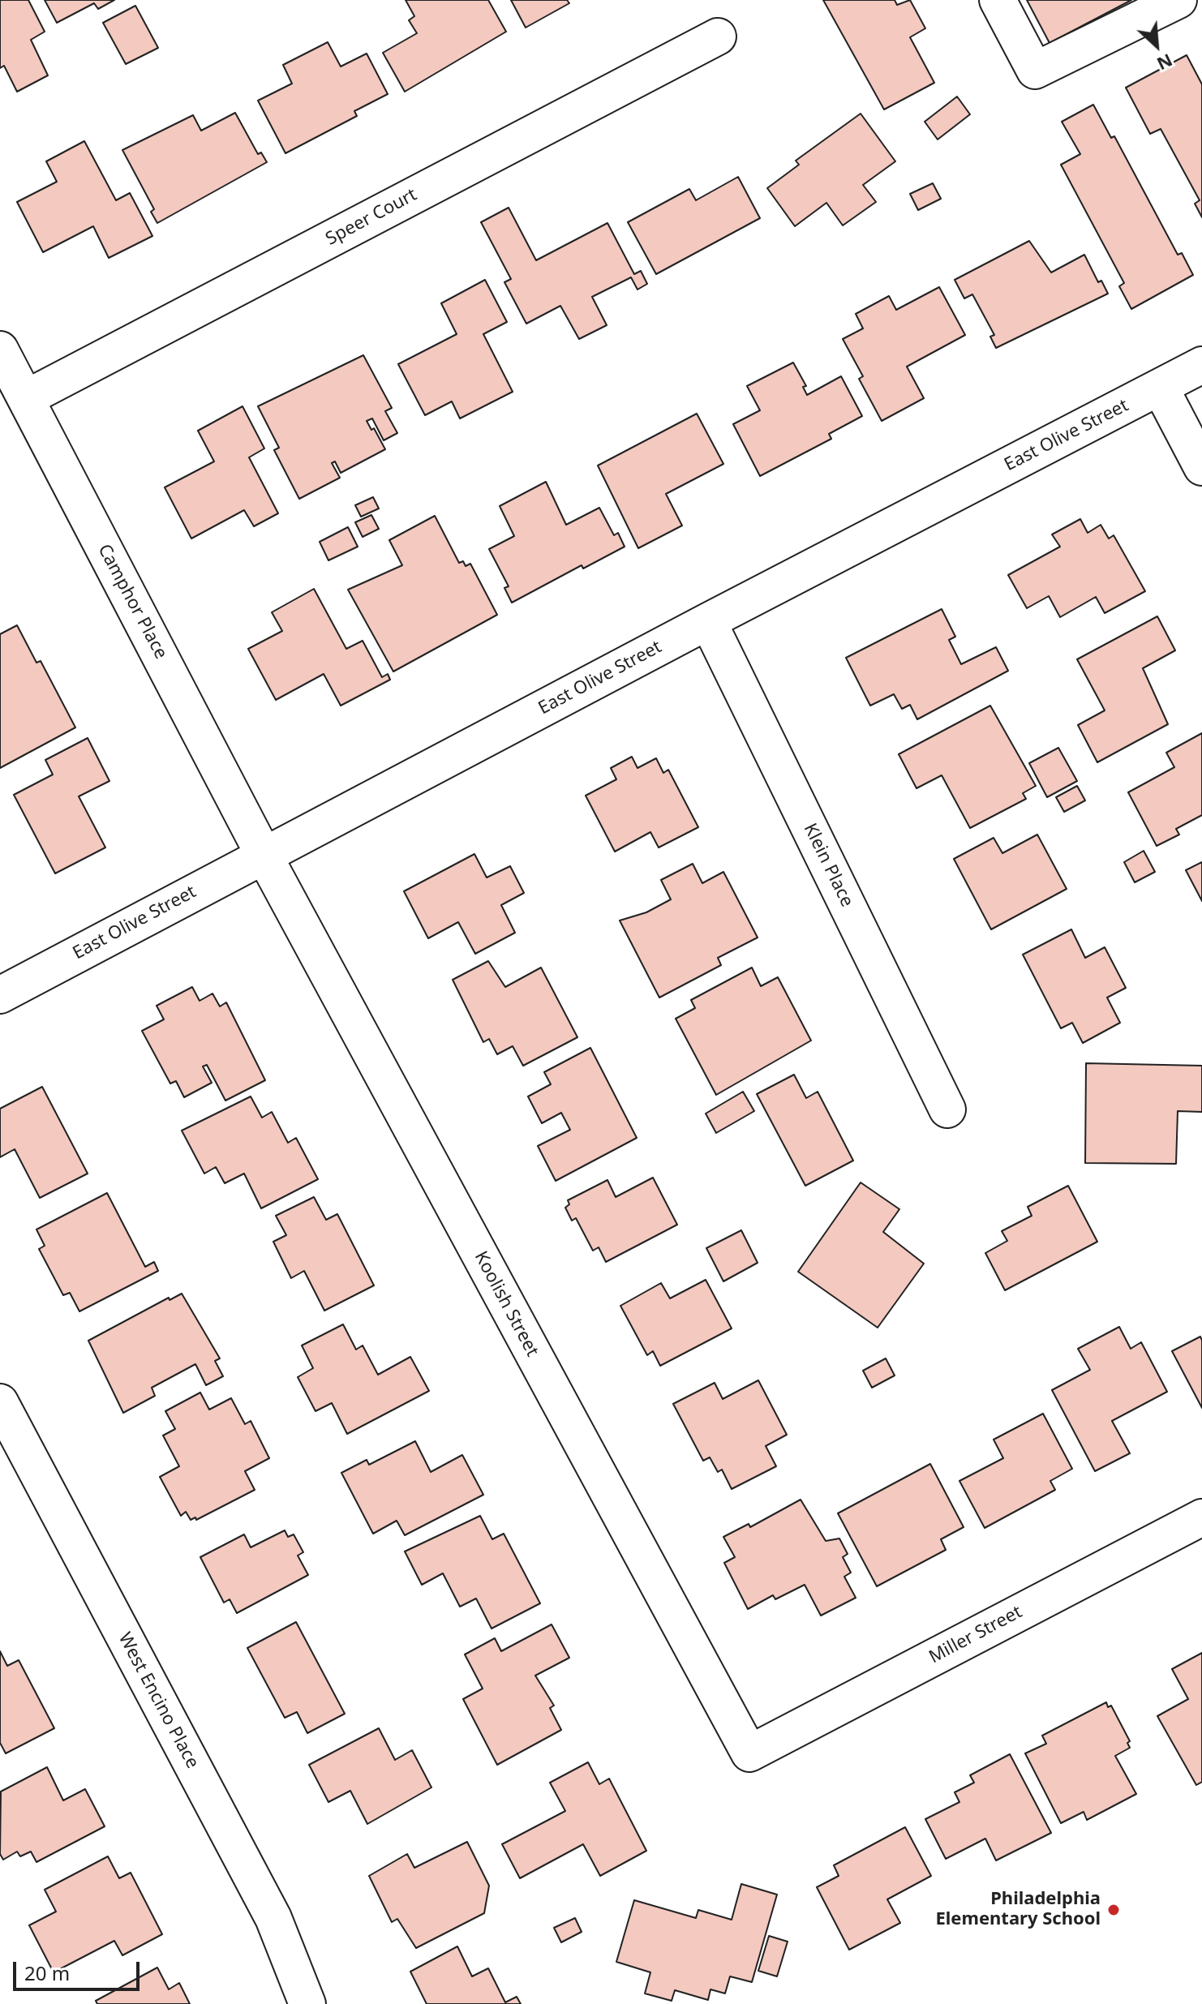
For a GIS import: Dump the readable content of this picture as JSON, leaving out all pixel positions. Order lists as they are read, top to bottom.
{
  "streets": {
    "street": [
      "Speer Court",
      "East Olive Street",
      "Camphor Place",
      "Klein Place",
      "Koolish Street",
      "Miller Street",
      "West Encino Place"
    ]
  },
  "crossings": [
    ["Speer Court", "Camphor Place"],
    ["East Olive Street", "Camphor Place"],
    ["East Olive Street", "Klein Place"],
    ["East Olive Street", "Koolish Street"],
    ["Camphor Place", "Koolish Street"],
    ["Koolish Street", "Miller Street"]
  ],
  "places": ["Philadelphia Elementary School"],
  "scale_bar": "20 m",
  "north": "bottom right"
}
